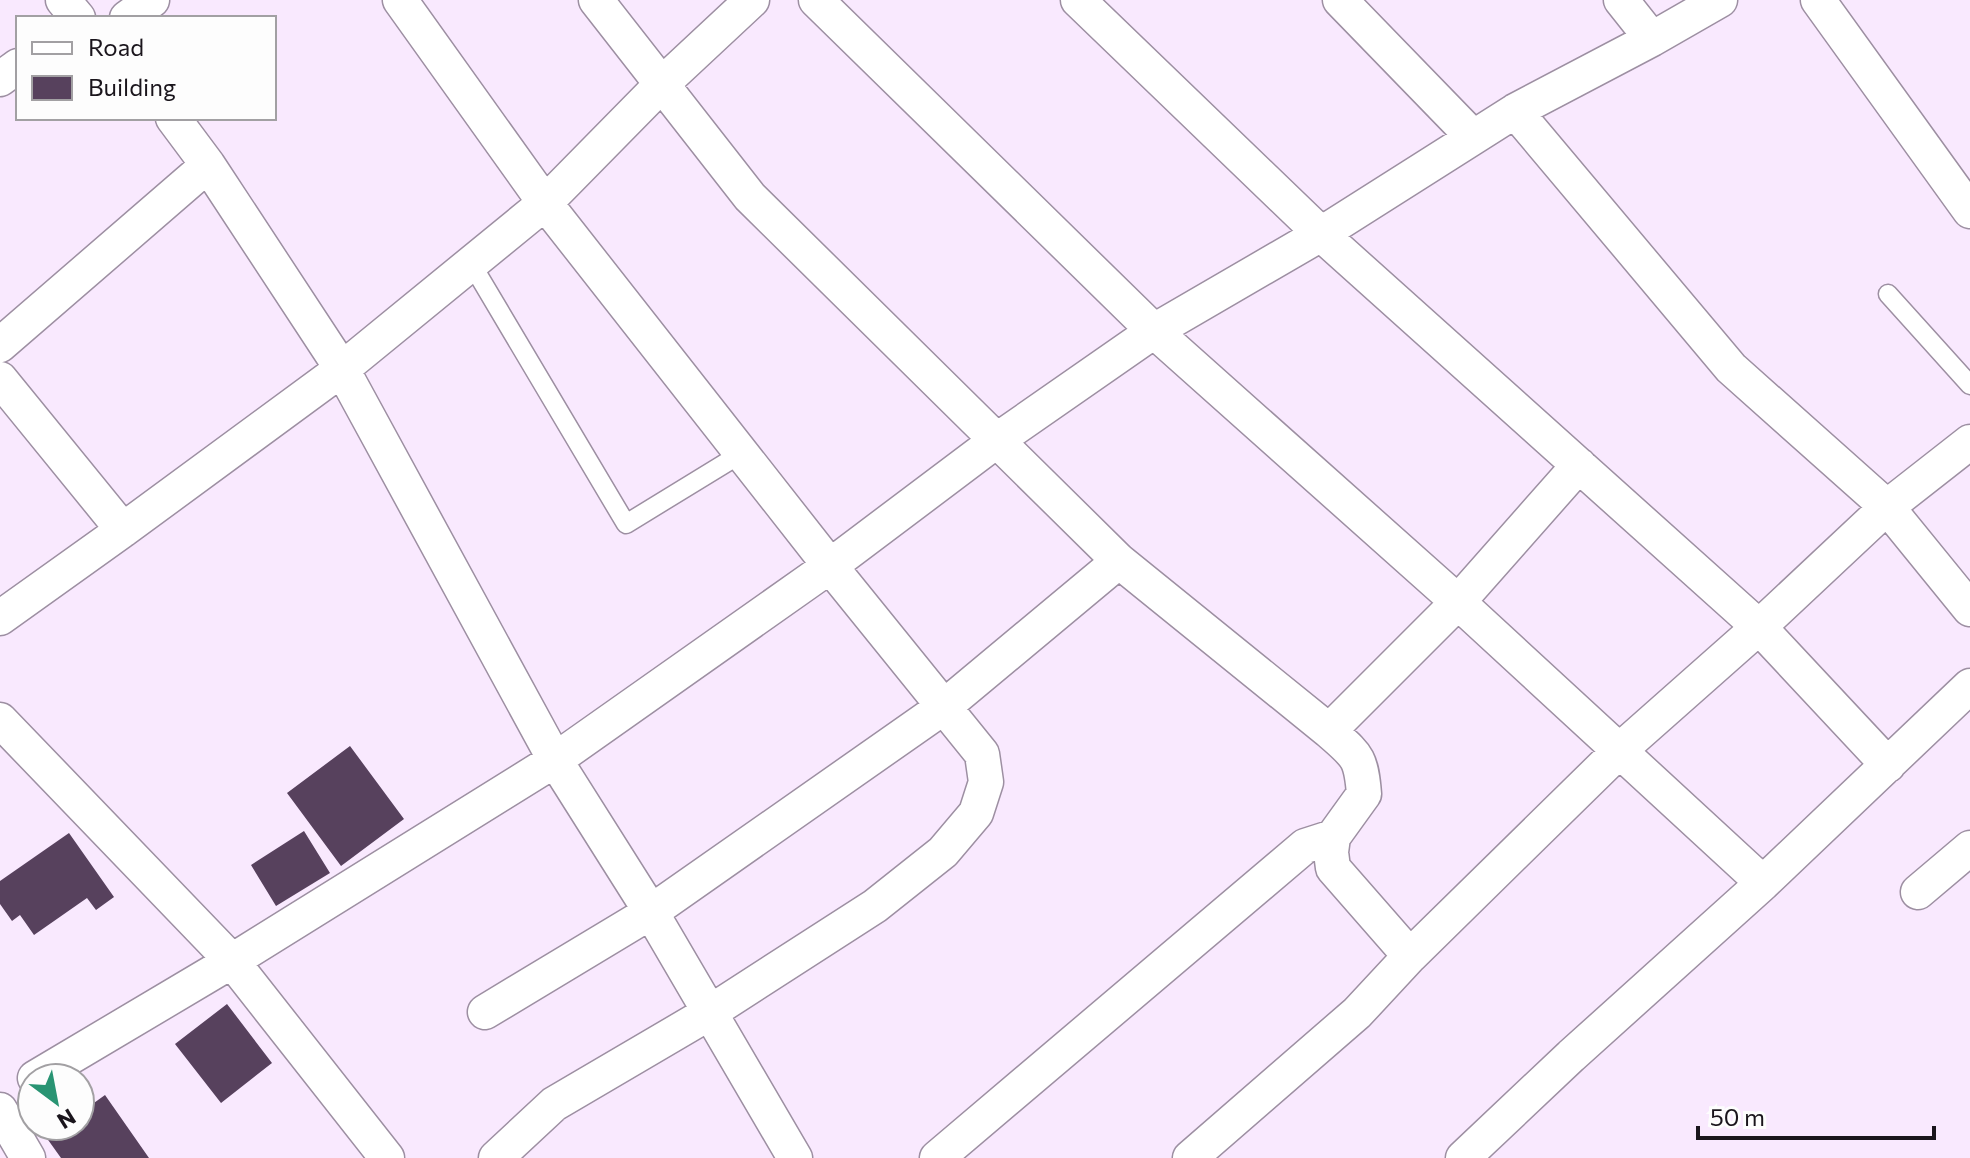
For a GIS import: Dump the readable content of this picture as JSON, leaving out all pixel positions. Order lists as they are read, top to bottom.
{
  "legend": ["Road", "Building"],
  "scale_bar": "50 m",
  "north": "bottom right"
}
